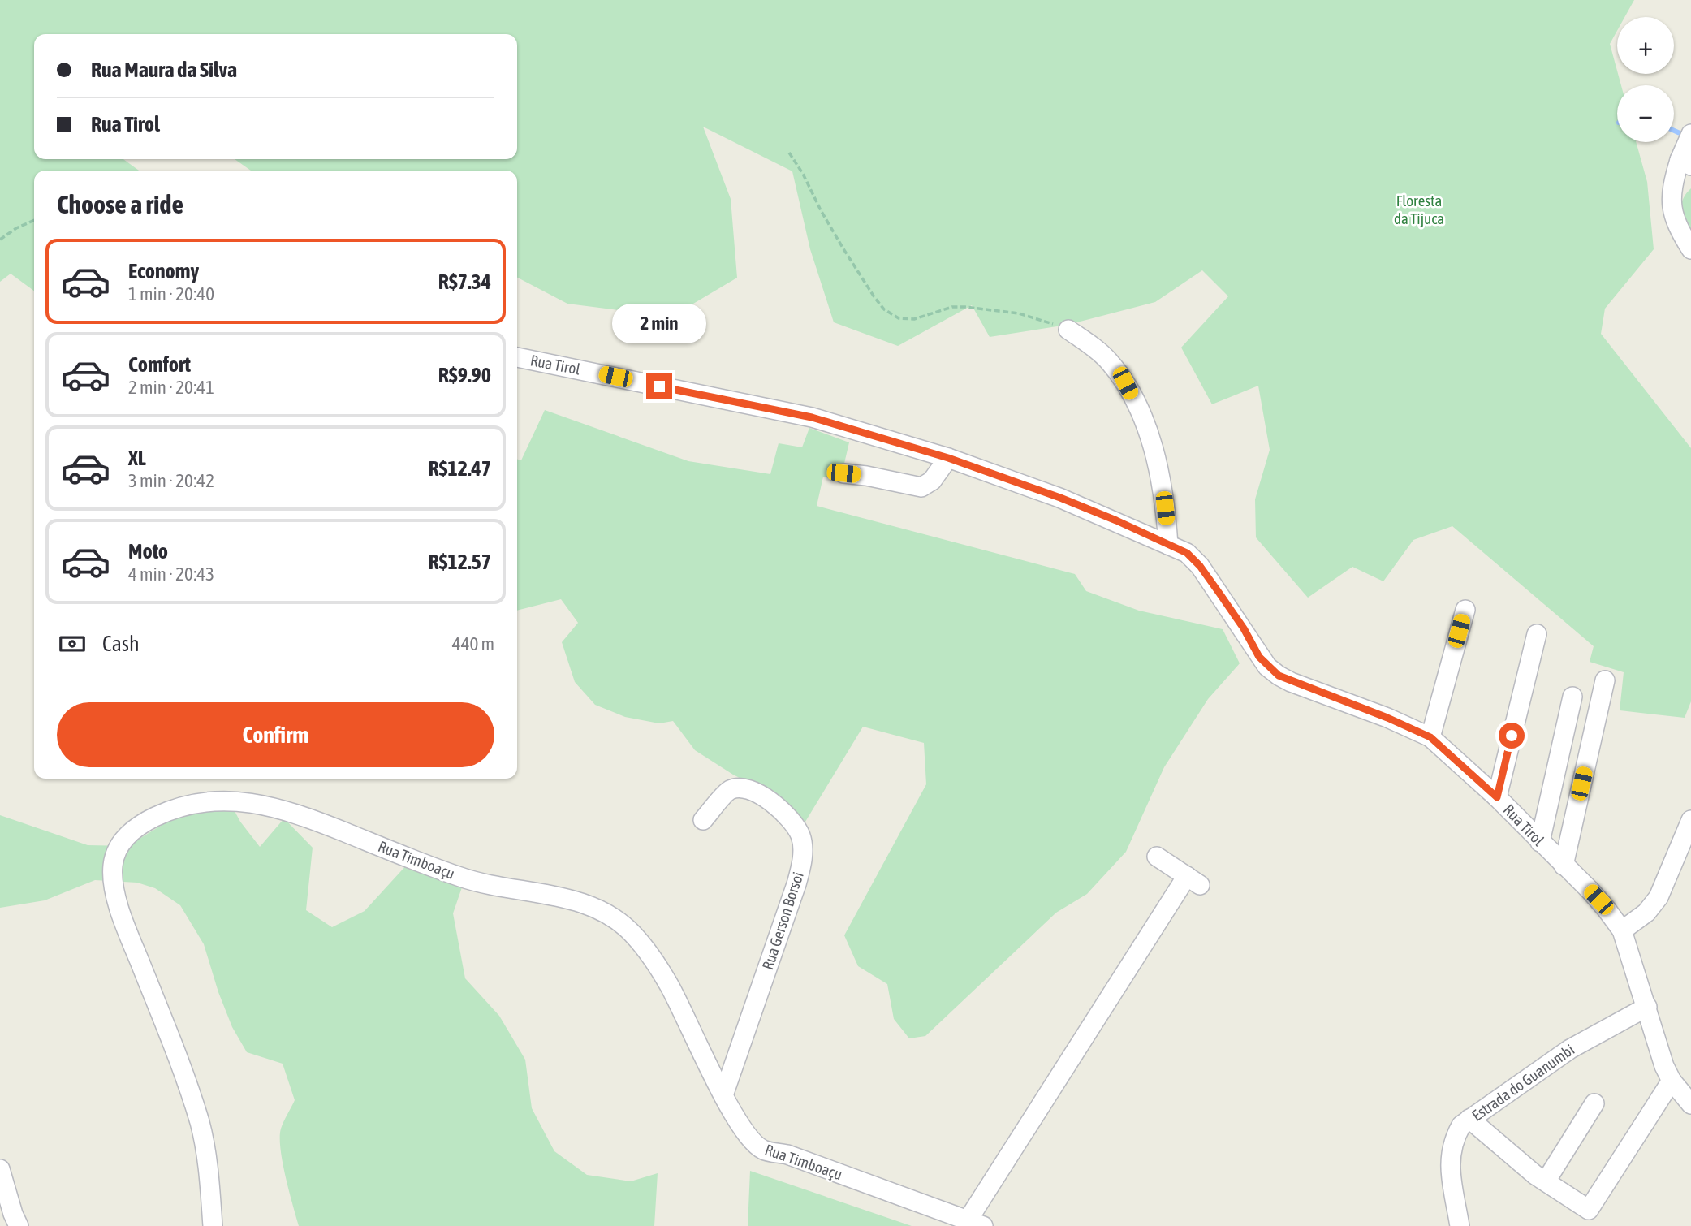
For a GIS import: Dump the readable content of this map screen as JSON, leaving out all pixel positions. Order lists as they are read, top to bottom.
{
  "streets": {
    "street": [
      "Rua Tirol",
      "Rua Timboaçu",
      "Rua Gerson Borsoi",
      "Estrada do Guanumbi"
    ]
  },
  "crossings": [
    ["Rua Tirol", "Estrada do Guanumbi"],
    ["Rua Timboaçu", "Rua Gerson Borsoi"]
  ],
  "parks": ["Floresta da Tijuca"],
  "page": {
    "map_buttons": ["+", "−"],
    "banner": ["Rua Maura da Silva", "Rua Tirol"],
    "heading": "Choose a ride",
    "list": [
      {
        "name": "Economy",
        "note": "1 min · 20:40",
        "value": "R$7.34"
      },
      {
        "name": "Comfort",
        "note": "2 min · 20:41",
        "value": "R$9.90"
      },
      {
        "name": "XL",
        "note": "3 min · 20:42",
        "value": "R$12.47"
      },
      {
        "name": "Moto",
        "note": "4 min · 20:43",
        "value": "R$12.57"
      }
    ],
    "bubble": "2 min",
    "pay": ["Cash", "440 m"],
    "buttons": "Confirm"
  }
}
